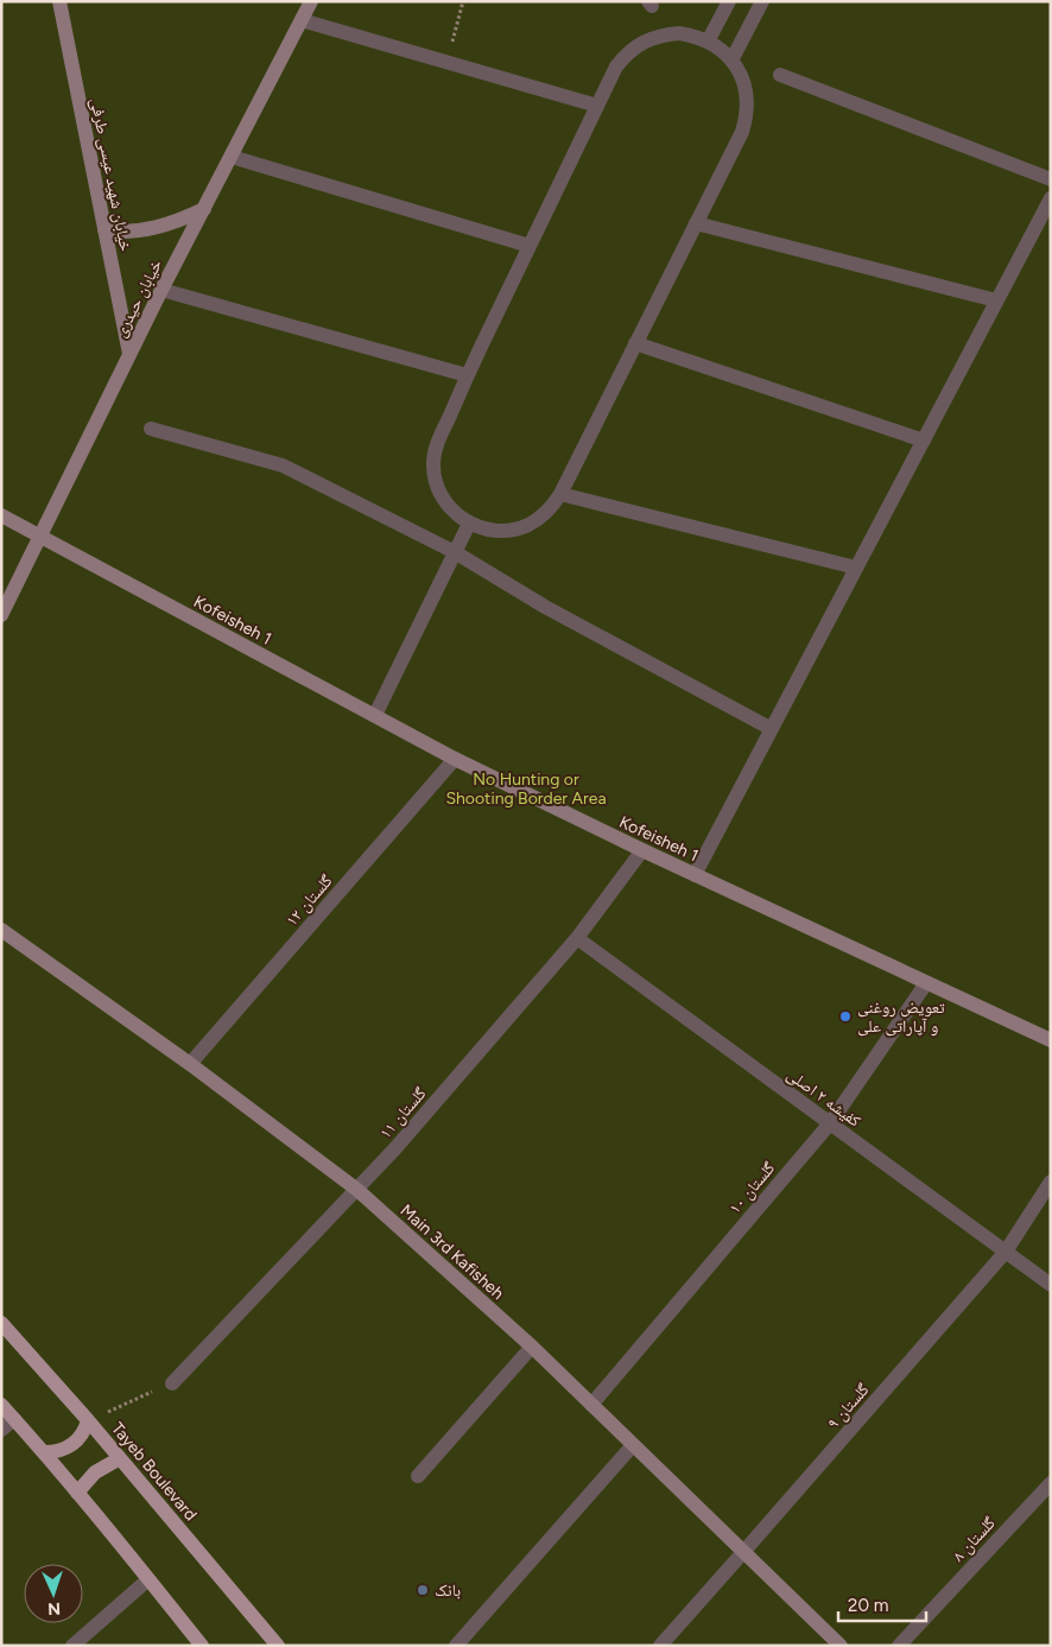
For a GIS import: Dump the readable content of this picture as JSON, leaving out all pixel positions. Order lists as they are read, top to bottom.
{
  "streets": {
    "main road": ["Tayeb Boulevard"],
    "street": [
      "خیابان شهید عیسی طرفی",
      "خیابان حیدری",
      "Kofeisheh 1",
      "گلستان ۱۲",
      "کفیشه ۲ اصلی",
      "گلستان ۱۱",
      "گلستان ۱۰",
      "Main 3rd Kafisheh",
      "گلستان ۹",
      "گلستان ۸"
    ]
  },
  "crossings": [
    ["خیابان شهید عیسی طرفی", "خیابان حیدری"],
    ["خیابان حیدری", "Kofeisheh 1"],
    ["Kofeisheh 1", "گلستان ۱۲"],
    ["Kofeisheh 1", "گلستان ۱۱"],
    ["Kofeisheh 1", "گلستان ۱۰"],
    ["گلستان ۱۲", "Main 3rd Kafisheh"],
    ["کفیشه ۲ اصلی", "گلستان ۱۱"],
    ["کفیشه ۲ اصلی", "گلستان ۱۰"],
    ["کفیشه ۲ اصلی", "گلستان ۹"],
    ["گلستان ۱۱", "Main 3rd Kafisheh"],
    ["گلستان ۱۰", "Main 3rd Kafisheh"],
    ["Main 3rd Kafisheh", "گلستان ۹"]
  ],
  "parks": ["No Hunting or Shooting Border Area"],
  "places": ["تعویض روغنی و آپاراتی علی", "بانک"],
  "scale_bar": "20 m",
  "north": "bottom"
}
